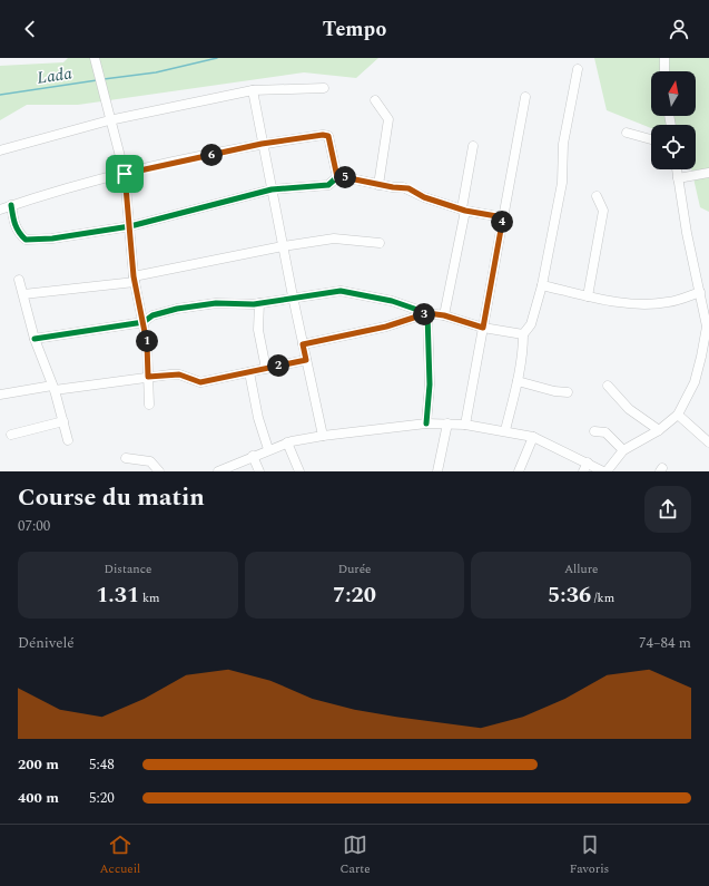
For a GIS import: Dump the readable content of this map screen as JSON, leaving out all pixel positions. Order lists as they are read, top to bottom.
{
  "water": ["Lada"],
  "north": "top",
  "page": {
    "header": "Tempo",
    "pins": [
      "6",
      "5",
      "4",
      "3",
      "1",
      "2"
    ],
    "heading": ["Course du matin", "07:00"],
    "stats": [
      ["Distance", "1.31 km"],
      ["Durée", "7:20"],
      ["Allure", "5:36 /km"]
    ],
    "chart": ["Dénivelé", "74–84 m"],
    "list": [
      {
        "name": "200 m",
        "note": "5:48"
      },
      {
        "name": "400 m",
        "note": "5:20"
      }
    ],
    "tabs": ["Accueil", "Carte", "Favoris"]
  }
}
